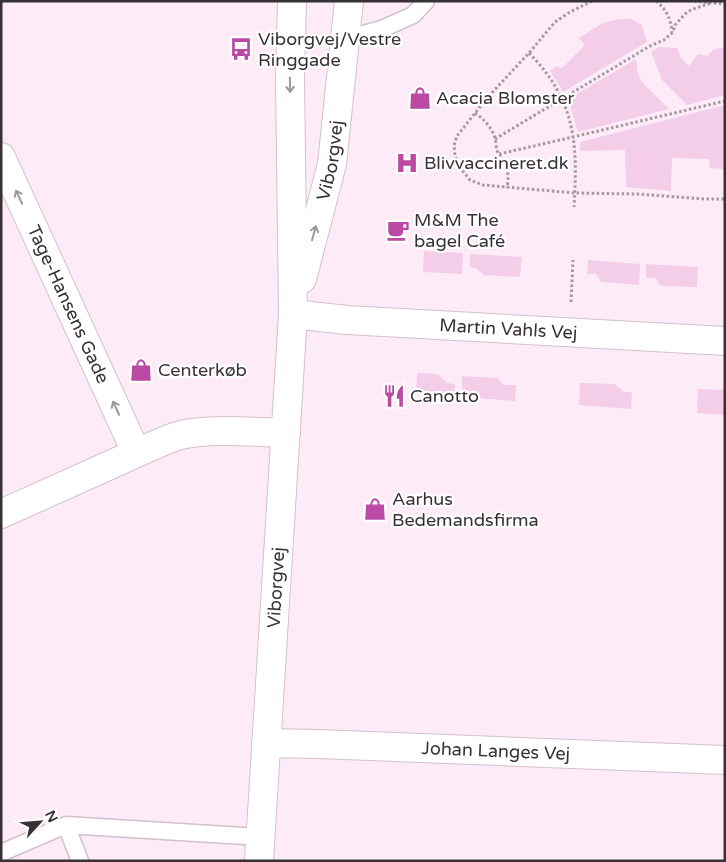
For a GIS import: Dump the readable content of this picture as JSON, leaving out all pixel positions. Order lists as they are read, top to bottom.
{
  "streets": {
    "street": [
      "Viborgvej",
      "Tage-Hansens Gade",
      "Martin Vahls Vej",
      "Johan Langes Vej"
    ]
  },
  "crossings": [
    ["Viborgvej", "Martin Vahls Vej"],
    ["Viborgvej", "Johan Langes Vej"]
  ],
  "one_way": ["Tage-Hansens Gade"],
  "places": {
    "bus stop": ["Viborgvej/Vestre Ringgade"],
    "shop": ["Acacia Blomster", "Centerkøb", "Aarhus Bedemandsfirma"],
    "hospital": ["Blivvaccineret.dk"],
    "cafe": ["M&M The bagel Café"],
    "restaurant": ["Canotto"]
  },
  "north": "top right"
}
